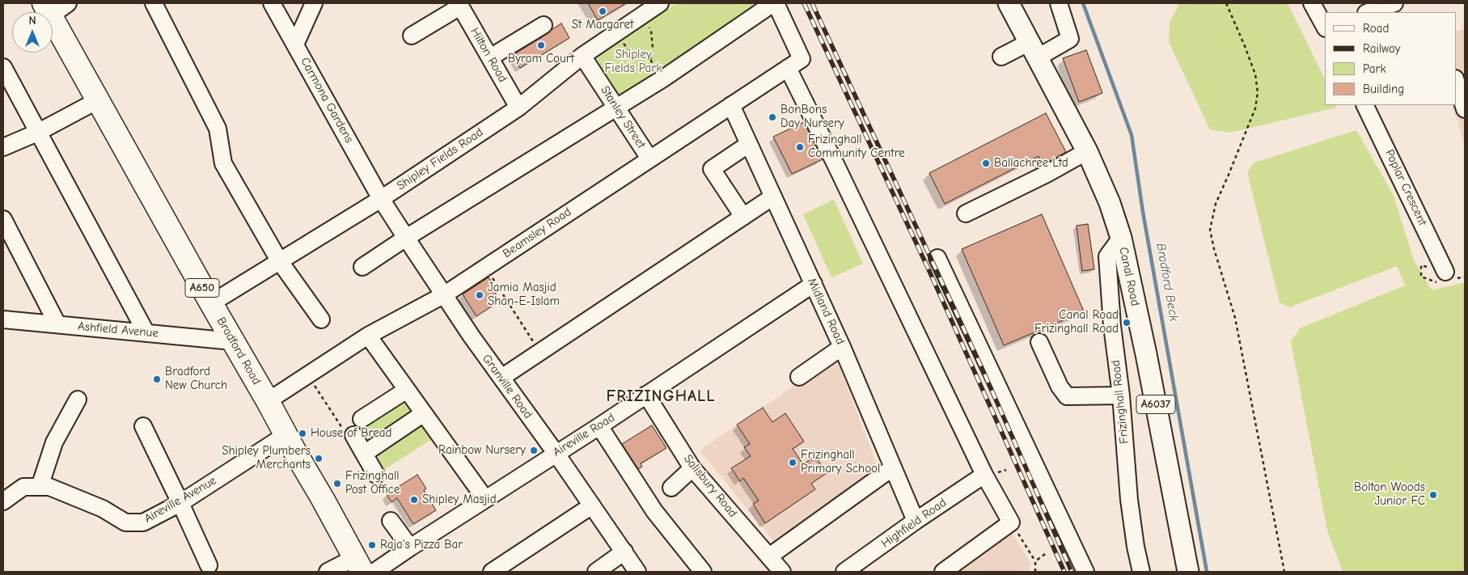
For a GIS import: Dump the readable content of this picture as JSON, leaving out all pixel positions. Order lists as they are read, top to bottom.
{
  "streets": {
    "highway": ["A650", "Bradford Road"],
    "main road": ["Canal Road", "A6037"],
    "street": [
      "Hilton Road",
      "Carmona Gardens",
      "Stanley Street",
      "Shipley Fields Road",
      "Poplar Crescent",
      "Beamsley Road",
      "Midland Road",
      "Ashfield Avenue",
      "Granville Road",
      "Frizinghall Road",
      "Aireville Road",
      "Salisbury Road",
      "Aireville Avenue",
      "Highfield Road"
    ]
  },
  "crossings": [
    ["Hilton Road", "Shipley Fields Road"],
    ["Carmona Gardens", "Shipley Fields Road"],
    ["Carmona Gardens", "Granville Road"],
    ["Stanley Street", "Shipley Fields Road"],
    ["Stanley Street", "Beamsley Road"],
    ["Shipley Fields Road", "Bradford Road"],
    ["Shipley Fields Road", "Granville Road"],
    ["Beamsley Road", "Midland Road"],
    ["Beamsley Road", "Bradford Road"],
    ["Beamsley Road", "Granville Road"],
    ["Canal Road", "Frizinghall Road"],
    ["Midland Road", "Aireville Road"],
    ["Midland Road", "Highfield Road"],
    ["Ashfield Avenue", "Bradford Road"],
    ["Bradford Road", "Aireville Avenue"],
    ["Granville Road", "Aireville Road"],
    ["Aireville Road", "Salisbury Road"]
  ],
  "districts": ["FRIZINGHALL"],
  "water": ["Bradford Beck"],
  "parks": ["Shipley Fields Park"],
  "places": [
    "St Margaret",
    "Byram Court",
    "BonBons Day Nursery",
    "Frizinghall Community Centre",
    "Ballachree Ltd",
    "Jamia Masjid Shan-E-Islam",
    "Canal Road Frizinghall Road",
    "Bradford New Church",
    "House of Bread",
    "Rainbow Nursery",
    "Shipley Plumbers Merchants",
    "Frizinghall Primary School",
    "Frizinghall Post Office",
    "Bolton Woods Junior FC",
    "Shipley Masjid",
    "Raja's Pizza Bar"
  ],
  "legend": [
    "Road",
    "Railway",
    "Park",
    "Building"
  ],
  "north": "top"
}
